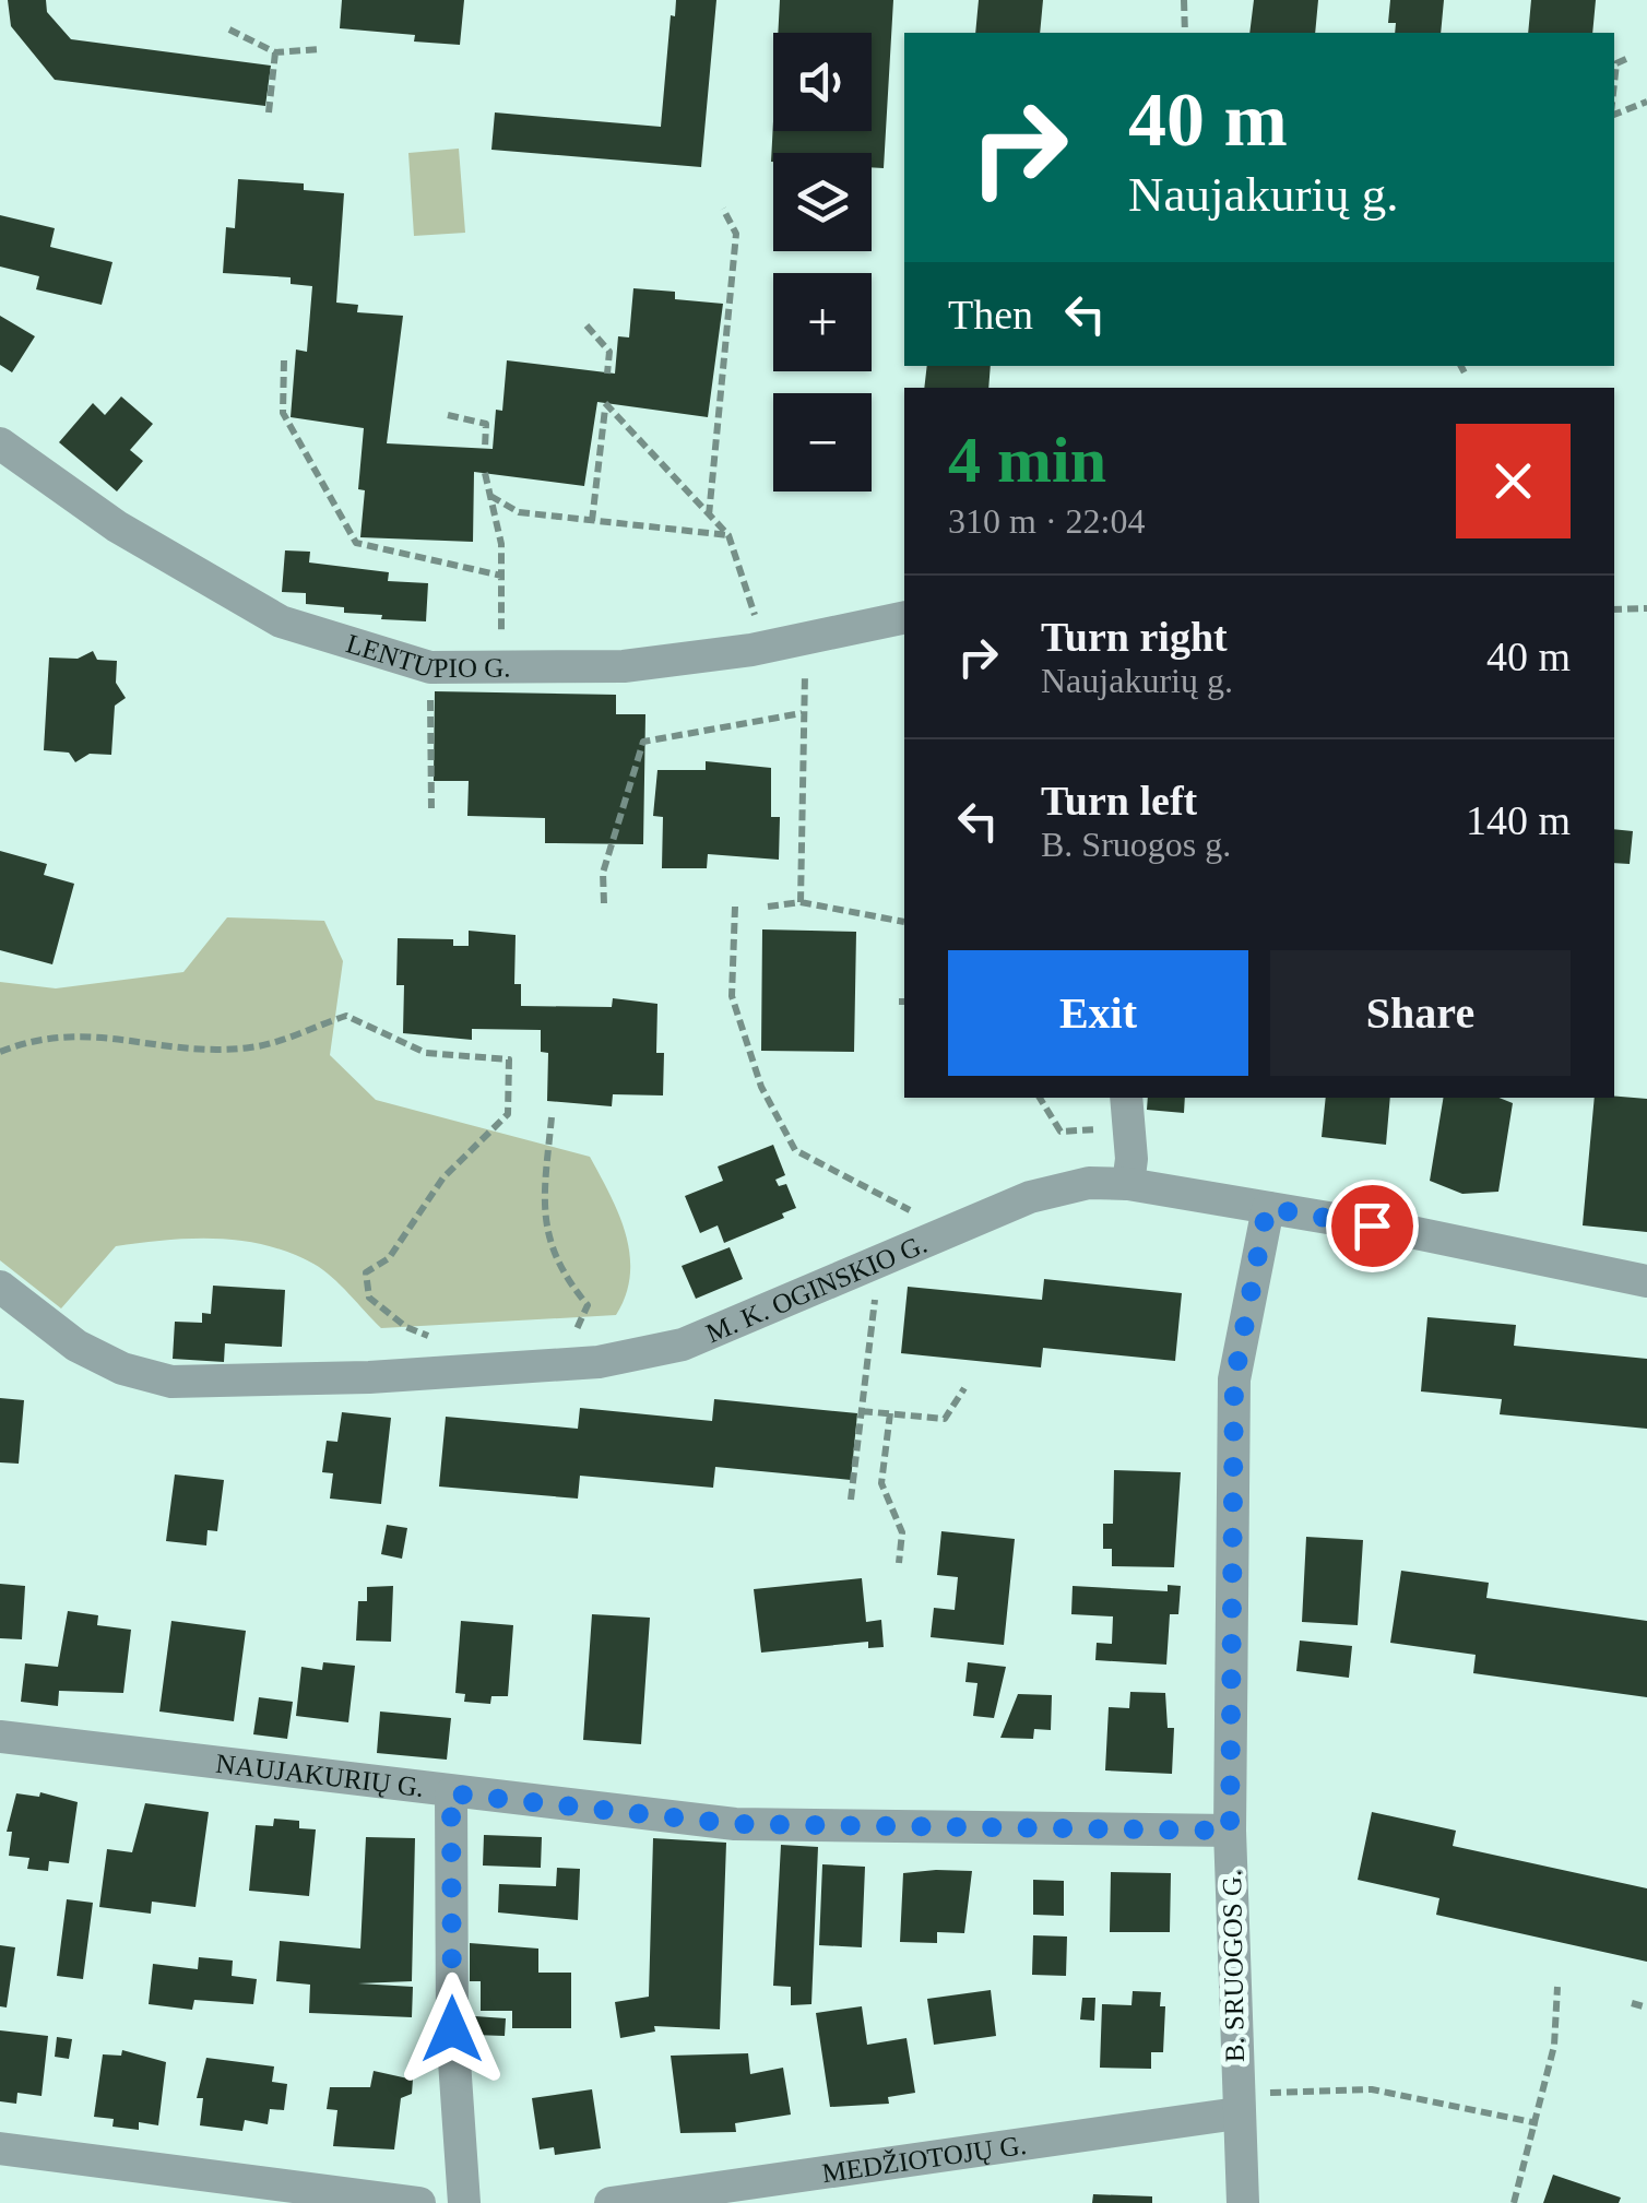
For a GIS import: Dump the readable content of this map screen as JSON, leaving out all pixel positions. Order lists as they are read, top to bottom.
{
  "streets": {
    "street": [
      "LENTUPIO G.",
      "M. K. OGINSKIO G.",
      "NAUJAKURIŲ G.",
      "B. SRUOGOS G.",
      "MEDŽIOTOJŲ G."
    ]
  },
  "crossings": [
    ["M. K. OGINSKIO G.", "B. SRUOGOS G."],
    ["NAUJAKURIŲ G.", "B. SRUOGOS G."],
    ["B. SRUOGOS G.", "MEDŽIOTOJŲ G."]
  ],
  "page": {
    "map_buttons": ["+", "−"],
    "turn": ["40 m", "Naujakurių g."],
    "then": "Then",
    "heading": ["4 min", "310 m · 22:04"],
    "list": [
      {
        "name": "Turn right",
        "note": "Naujakurių g.",
        "value": "40 m"
      },
      {
        "name": "Turn left",
        "note": "B. Sruogos g.",
        "value": "140 m"
      }
    ],
    "buttons": ["Exit", "Share"]
  }
}
